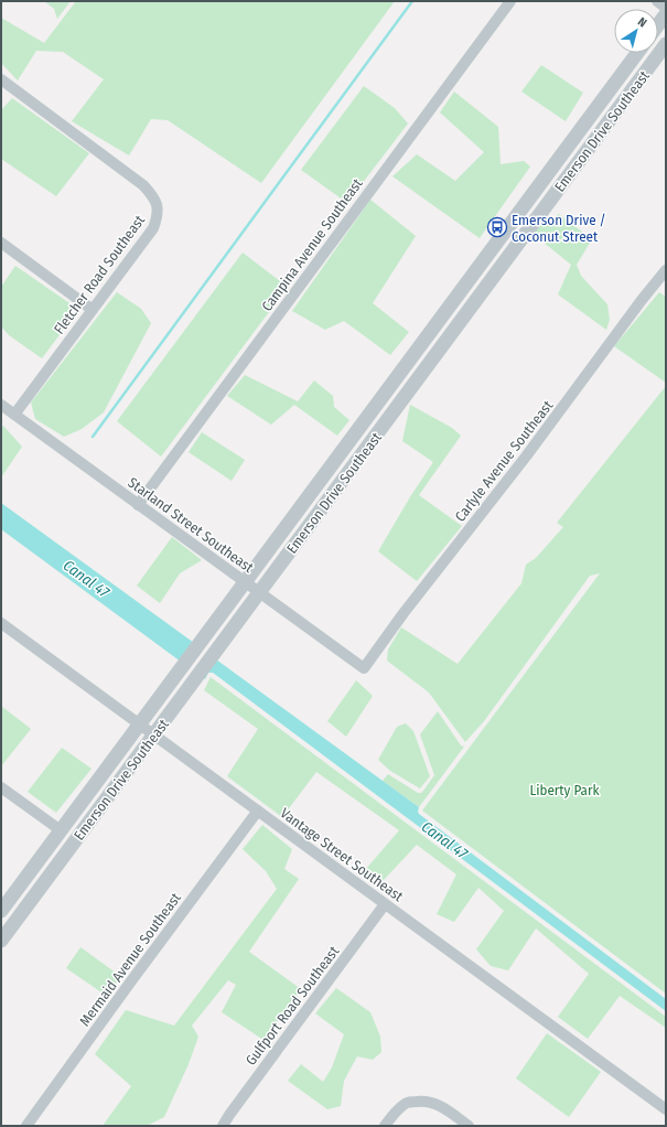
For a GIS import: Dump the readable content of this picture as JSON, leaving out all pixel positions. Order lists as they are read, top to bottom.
{
  "streets": {
    "street": [
      "Emerson Drive Southeast",
      "Campina Avenue Southeast",
      "Fletcher Road Southeast",
      "Carlyle Avenue Southeast",
      "Starland Street Southeast",
      "Vantage Street Southeast",
      "Mermaid Avenue Southeast",
      "Gulfport Road Southeast"
    ]
  },
  "crossings": [
    ["Emerson Drive Southeast", "Starland Street Southeast"],
    ["Emerson Drive Southeast", "Vantage Street Southeast"],
    ["Campina Avenue Southeast", "Starland Street Southeast"],
    ["Fletcher Road Southeast", "Starland Street Southeast"],
    ["Carlyle Avenue Southeast", "Starland Street Southeast"],
    ["Vantage Street Southeast", "Mermaid Avenue Southeast"],
    ["Vantage Street Southeast", "Gulfport Road Southeast"]
  ],
  "water": ["Canal 47"],
  "parks": ["Liberty Park"],
  "places": {
    "bus stop": ["Emerson Drive / Coconut Street"]
  },
  "north": "top right"
}
